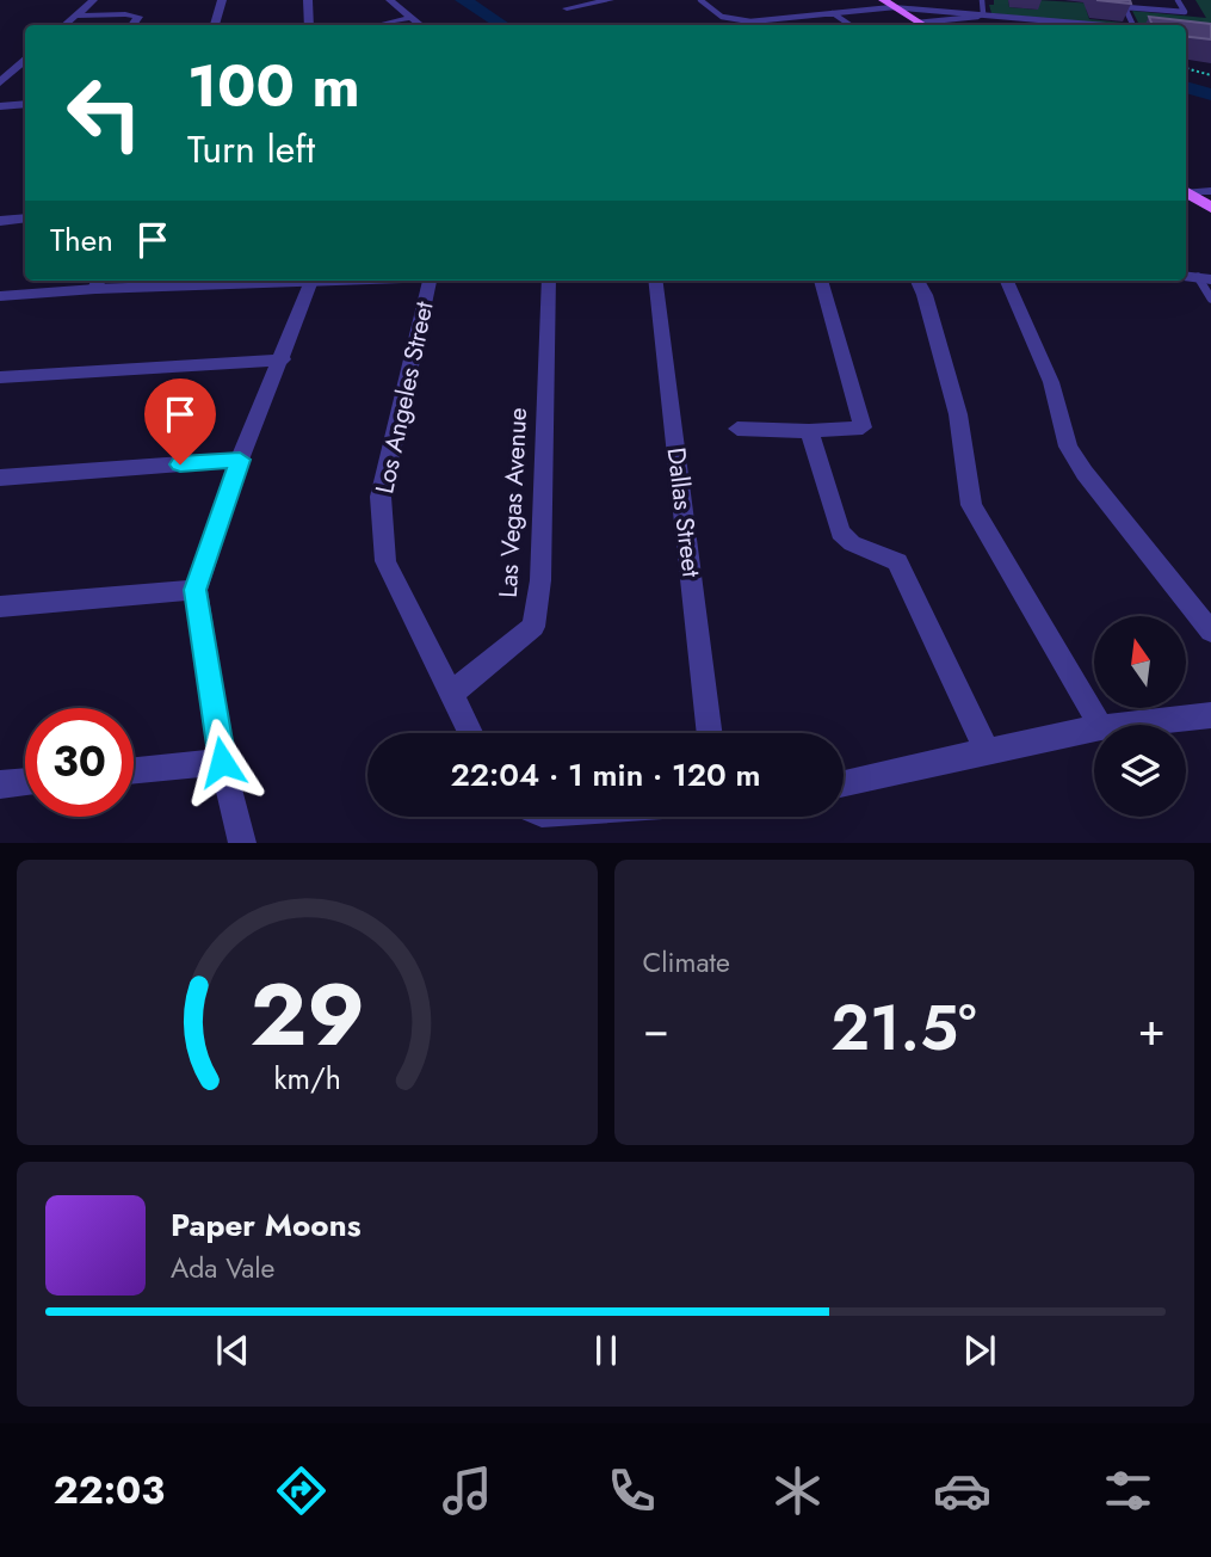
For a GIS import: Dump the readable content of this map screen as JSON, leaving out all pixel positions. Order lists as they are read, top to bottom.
{
  "streets": {
    "street": ["Los Angeles Street", "Las Vegas Avenue", "Dallas Street"]
  },
  "crossings": [
    ["Los Angeles Street", "Las Vegas Avenue"]
  ],
  "north": "top",
  "page": {
    "turn": ["100 m", "Turn left"],
    "then": "Then",
    "limit": "30",
    "trip": "22:04 · 1 min · 120 m",
    "tile": "Climate",
    "heat": ["−", "21.5°", "+"],
    "song": ["Paper Moons", "Ada Vale"],
    "tabs": "22:03",
    "gauge": ["29", "km/h"]
  }
}
